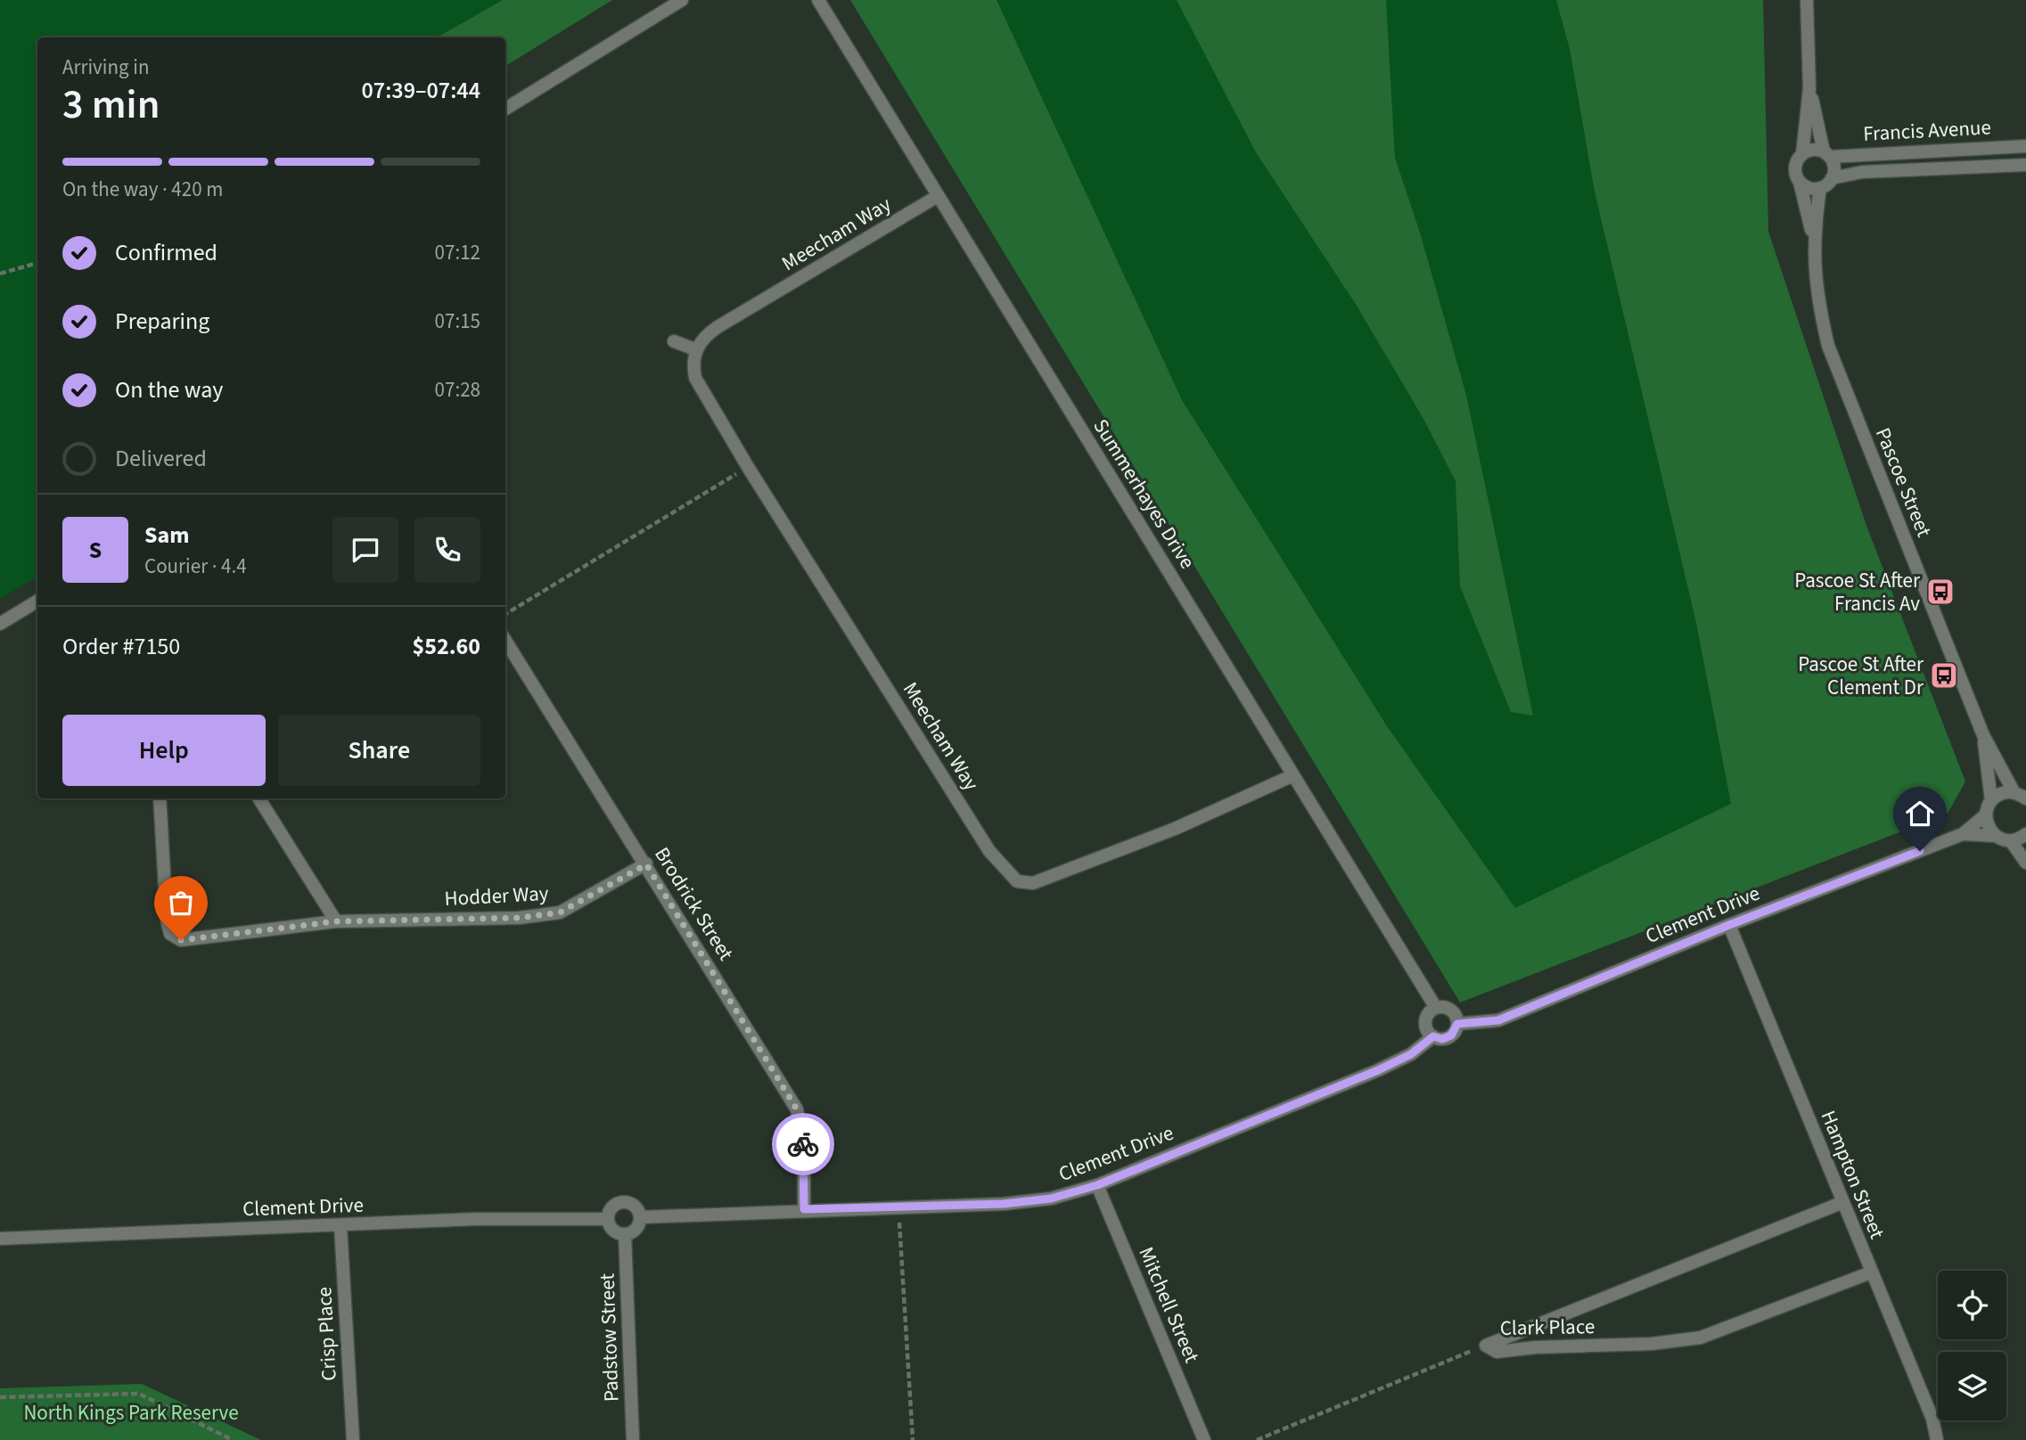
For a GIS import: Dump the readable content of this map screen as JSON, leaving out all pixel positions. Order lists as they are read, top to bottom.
{
  "streets": {
    "street": [
      "Francis Avenue",
      "Meecham Way",
      "Pascoe Street",
      "Summerhayes Drive",
      "Hodder Way",
      "Brodrick Street",
      "Clement Drive",
      "Hampton Street",
      "Mitchell Street",
      "Clark Place",
      "Crisp Place",
      "Padstow Street"
    ]
  },
  "crossings": [
    ["Francis Avenue", "Pascoe Street"],
    ["Meecham Way", "Summerhayes Drive"],
    ["Pascoe Street", "Clement Drive"],
    ["Summerhayes Drive", "Clement Drive"],
    ["Hodder Way", "Brodrick Street"],
    ["Brodrick Street", "Clement Drive"],
    ["Clement Drive", "Hampton Street"],
    ["Clement Drive", "Mitchell Street"],
    ["Clement Drive", "Crisp Place"],
    ["Clement Drive", "Padstow Street"],
    ["Hampton Street", "Clark Place"]
  ],
  "parks": ["North Kings Park Reserve"],
  "places": {
    "bus stop": ["Pascoe St After Francis Av", "Pascoe St After Clement Dr"]
  },
  "page": {
    "heading": ["3 min", "Arriving in", "07:39–07:44"],
    "panel": [
      "Sam",
      "Courier · 4.4",
      "Order #7150",
      "$52.60"
    ],
    "bar": "On the way · 420 m",
    "list": [
      ["Confirmed", "07:12"],
      ["Preparing", "07:15"],
      ["On the way", "07:28"],
      "Delivered"
    ],
    "round": "S",
    "buttons": ["Help", "Share"]
  }
}
